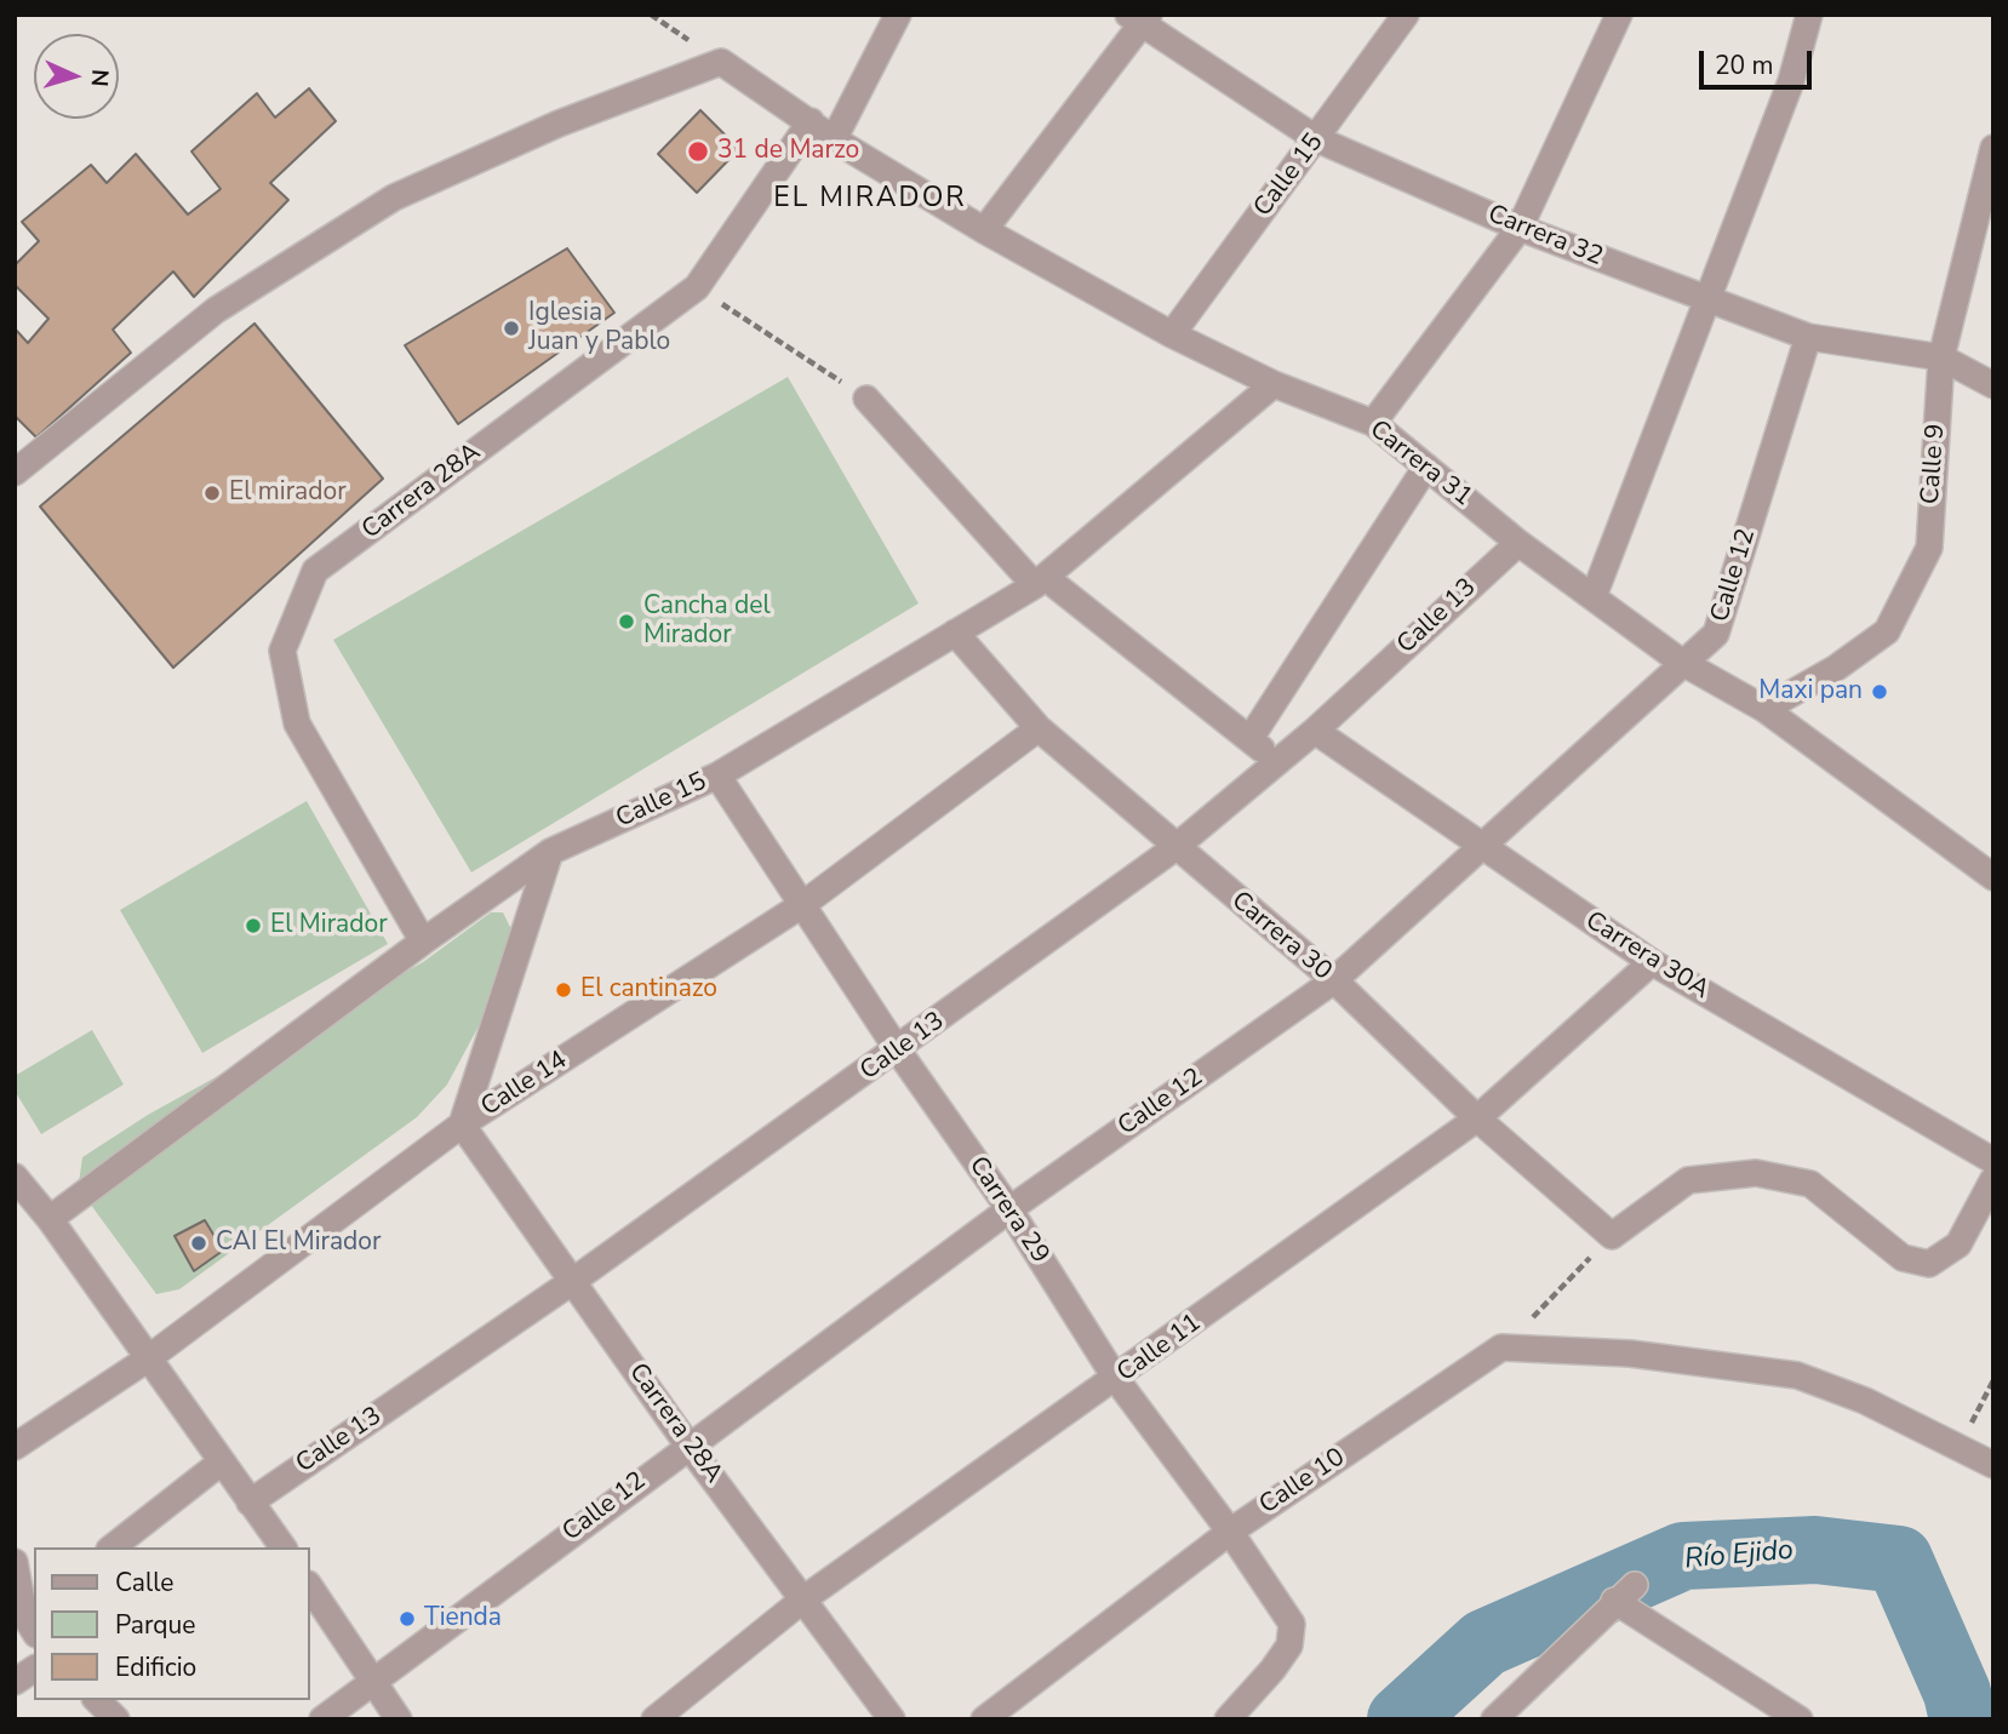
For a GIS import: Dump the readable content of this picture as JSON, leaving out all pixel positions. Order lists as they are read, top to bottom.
{
  "streets": {
    "street": [
      "Calle 15",
      "Carrera 32",
      "Carrera 31",
      "Calle 9",
      "Carrera 28A",
      "Calle 12",
      "Calle 13",
      "Carrera 30",
      "Carrera 30A",
      "Calle 14",
      "Carrera 29",
      "Calle 11",
      "Calle 10"
    ]
  },
  "crossings": [
    ["Calle 15", "Carrera 32"],
    ["Calle 15", "Carrera 31"],
    ["Calle 15", "Carrera 28A"],
    ["Calle 15", "Carrera 30"],
    ["Calle 15", "Carrera 29"],
    ["Carrera 32", "Calle 9"],
    ["Carrera 32", "Calle 12"],
    ["Carrera 31", "Calle 9"],
    ["Carrera 31", "Carrera 28A"],
    ["Carrera 31", "Calle 12"],
    ["Carrera 31", "Calle 13"],
    ["Carrera 28A", "Calle 12"],
    ["Carrera 28A", "Calle 13"],
    ["Carrera 28A", "Calle 14"],
    ["Carrera 28A", "Calle 11"],
    ["Calle 12", "Carrera 30"],
    ["Calle 12", "Carrera 30A"],
    ["Calle 12", "Carrera 29"],
    ["Calle 13", "Carrera 30"],
    ["Calle 13", "Carrera 30A"],
    ["Calle 13", "Carrera 29"],
    ["Carrera 30", "Calle 14"],
    ["Carrera 30", "Calle 11"],
    ["Carrera 30A", "Calle 11"],
    ["Calle 14", "Carrera 29"],
    ["Carrera 29", "Calle 11"],
    ["Carrera 29", "Calle 10"]
  ],
  "districts": ["EL MIRADOR"],
  "water": ["Río Ejido"],
  "places": [
    "31 de Marzo",
    "Iglesia Juan y Pablo",
    "El mirador",
    "Cancha del Mirador",
    "Maxi pan",
    "El Mirador",
    "El cantinazo",
    "CAI El Mirador",
    "Tienda"
  ],
  "legend": ["Calle", "Parque", "Edificio"],
  "scale_bar": "20 m",
  "north": "right"
}
